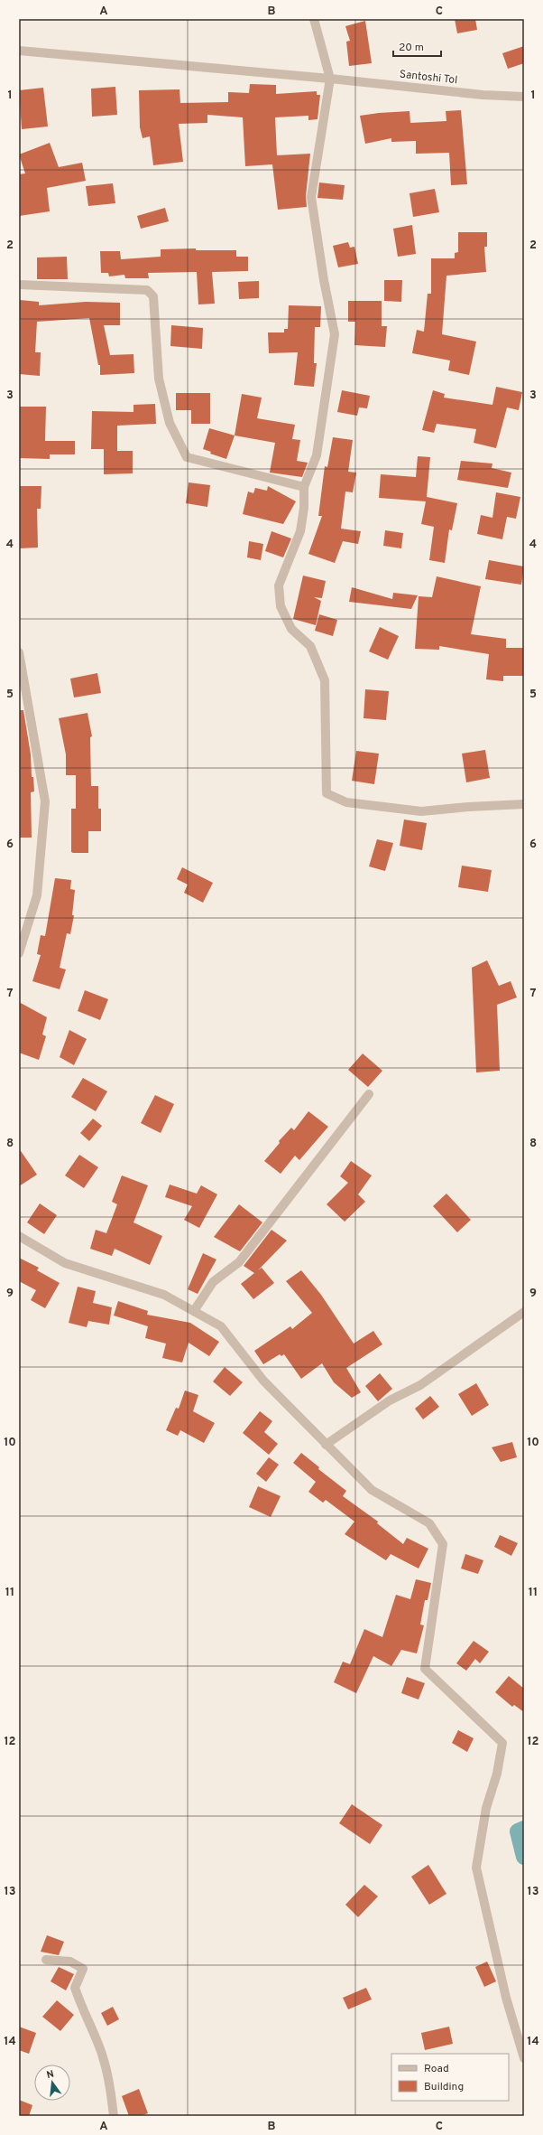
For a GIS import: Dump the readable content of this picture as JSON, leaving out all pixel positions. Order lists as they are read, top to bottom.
{
  "streets": {
    "street": ["Santoshi Tol"]
  },
  "legend": ["Road", "Building"],
  "scale_bar": "20 m",
  "north": "top",
  "grid": {
    "columns": ["A", "B", "C"],
    "rows": [
      "1",
      "2",
      "3",
      "4",
      "5",
      "6",
      "7",
      "8",
      "9",
      "10",
      "11",
      "12",
      "13",
      "14"
    ]
  }
}
